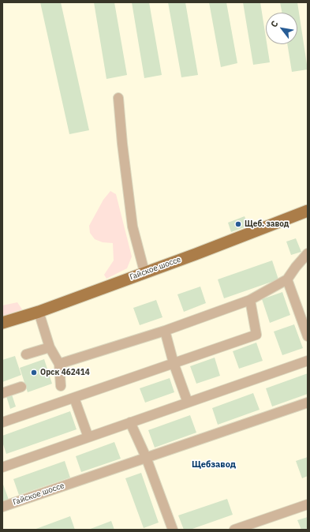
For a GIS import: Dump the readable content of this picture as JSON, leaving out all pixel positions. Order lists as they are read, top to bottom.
{
  "streets": {
    "main road": ["Гайское шоссе"]
  },
  "districts": ["Щебзавод"],
  "places": ["Щеб. завод", "Орск 462414"],
  "north": "top left"
}
